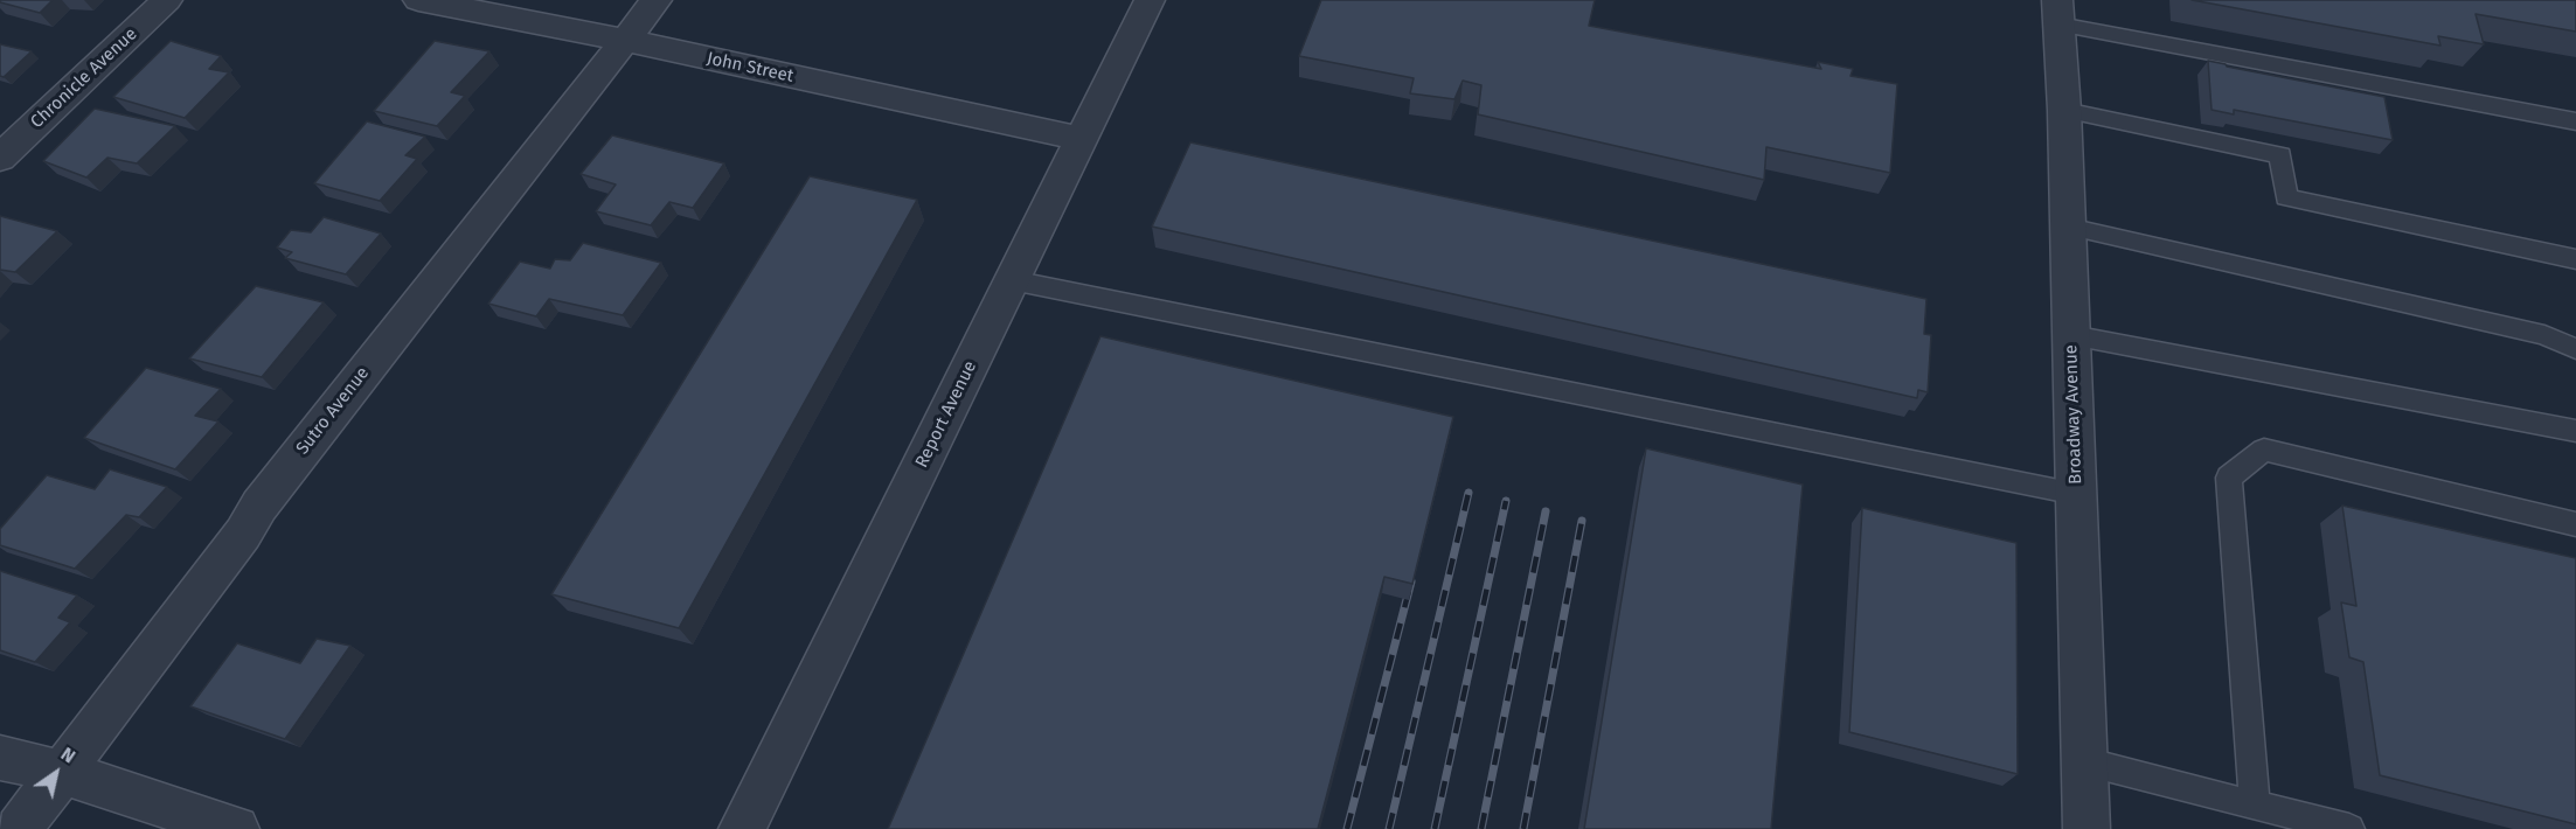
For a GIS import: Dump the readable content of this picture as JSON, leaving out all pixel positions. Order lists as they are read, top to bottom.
{
  "streets": {
    "street": [
      "John Street",
      "Chronicle Avenue",
      "Sutro Avenue",
      "Report Avenue",
      "Broadway Avenue"
    ]
  },
  "crossings": [
    ["John Street", "Sutro Avenue"],
    ["John Street", "Report Avenue"]
  ],
  "north": "top right"
}
